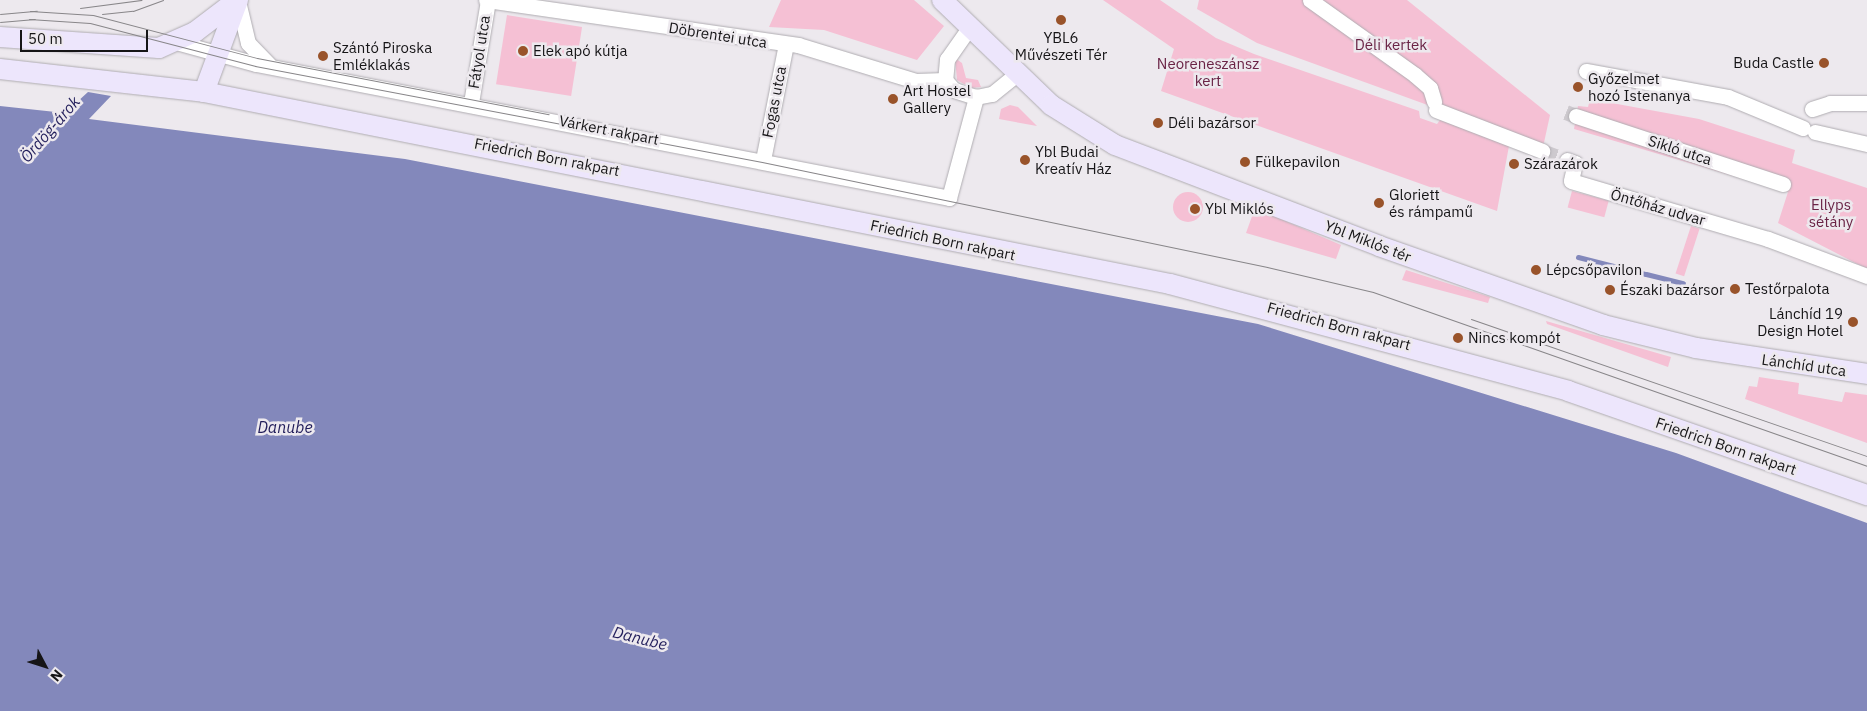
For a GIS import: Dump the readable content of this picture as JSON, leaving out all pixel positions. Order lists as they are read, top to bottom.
{
  "streets": {
    "main road": ["Friedrich Born rakpart", "Ybl Miklós tér", "Lánchíd utca"],
    "street": [
      "Döbrentei utca",
      "Fátyol utca",
      "Fogas utca",
      "Várkert rakpart",
      "Sikló utca",
      "Öntőház udvar"
    ]
  },
  "crossings": [
    ["Döbrentei utca", "Fátyol utca"],
    ["Döbrentei utca", "Fogas utca"],
    ["Fátyol utca", "Várkert rakpart"],
    ["Fogas utca", "Várkert rakpart"],
    ["Ybl Miklós tér", "Lánchíd utca"]
  ],
  "water": ["Ördög-árok", "Danube"],
  "parks": ["Déli kertek", "Neoreneszánsz kert", "Ellyps sétány"],
  "places": [
    "YBL6 Művészeti Tér",
    "Elek apó kútja",
    "Szántó Piroska Emléklakás",
    "Buda Castle",
    "Győzelmet hozó Istenanya",
    "Art Hostel Gallery",
    "Déli bazársor",
    "Ybl Budai Kreatív Ház",
    "Fülkepavilon",
    "Szárazárok",
    "Gloriett és rámpamű",
    "Ybl Miklós",
    "Lépcsőpavilon",
    "Testőrpalota",
    "Északi bazársor",
    "Lánchíd 19 Design Hotel",
    "Nincs kompót"
  ],
  "scale_bar": "50 m",
  "north": "bottom right"
}
